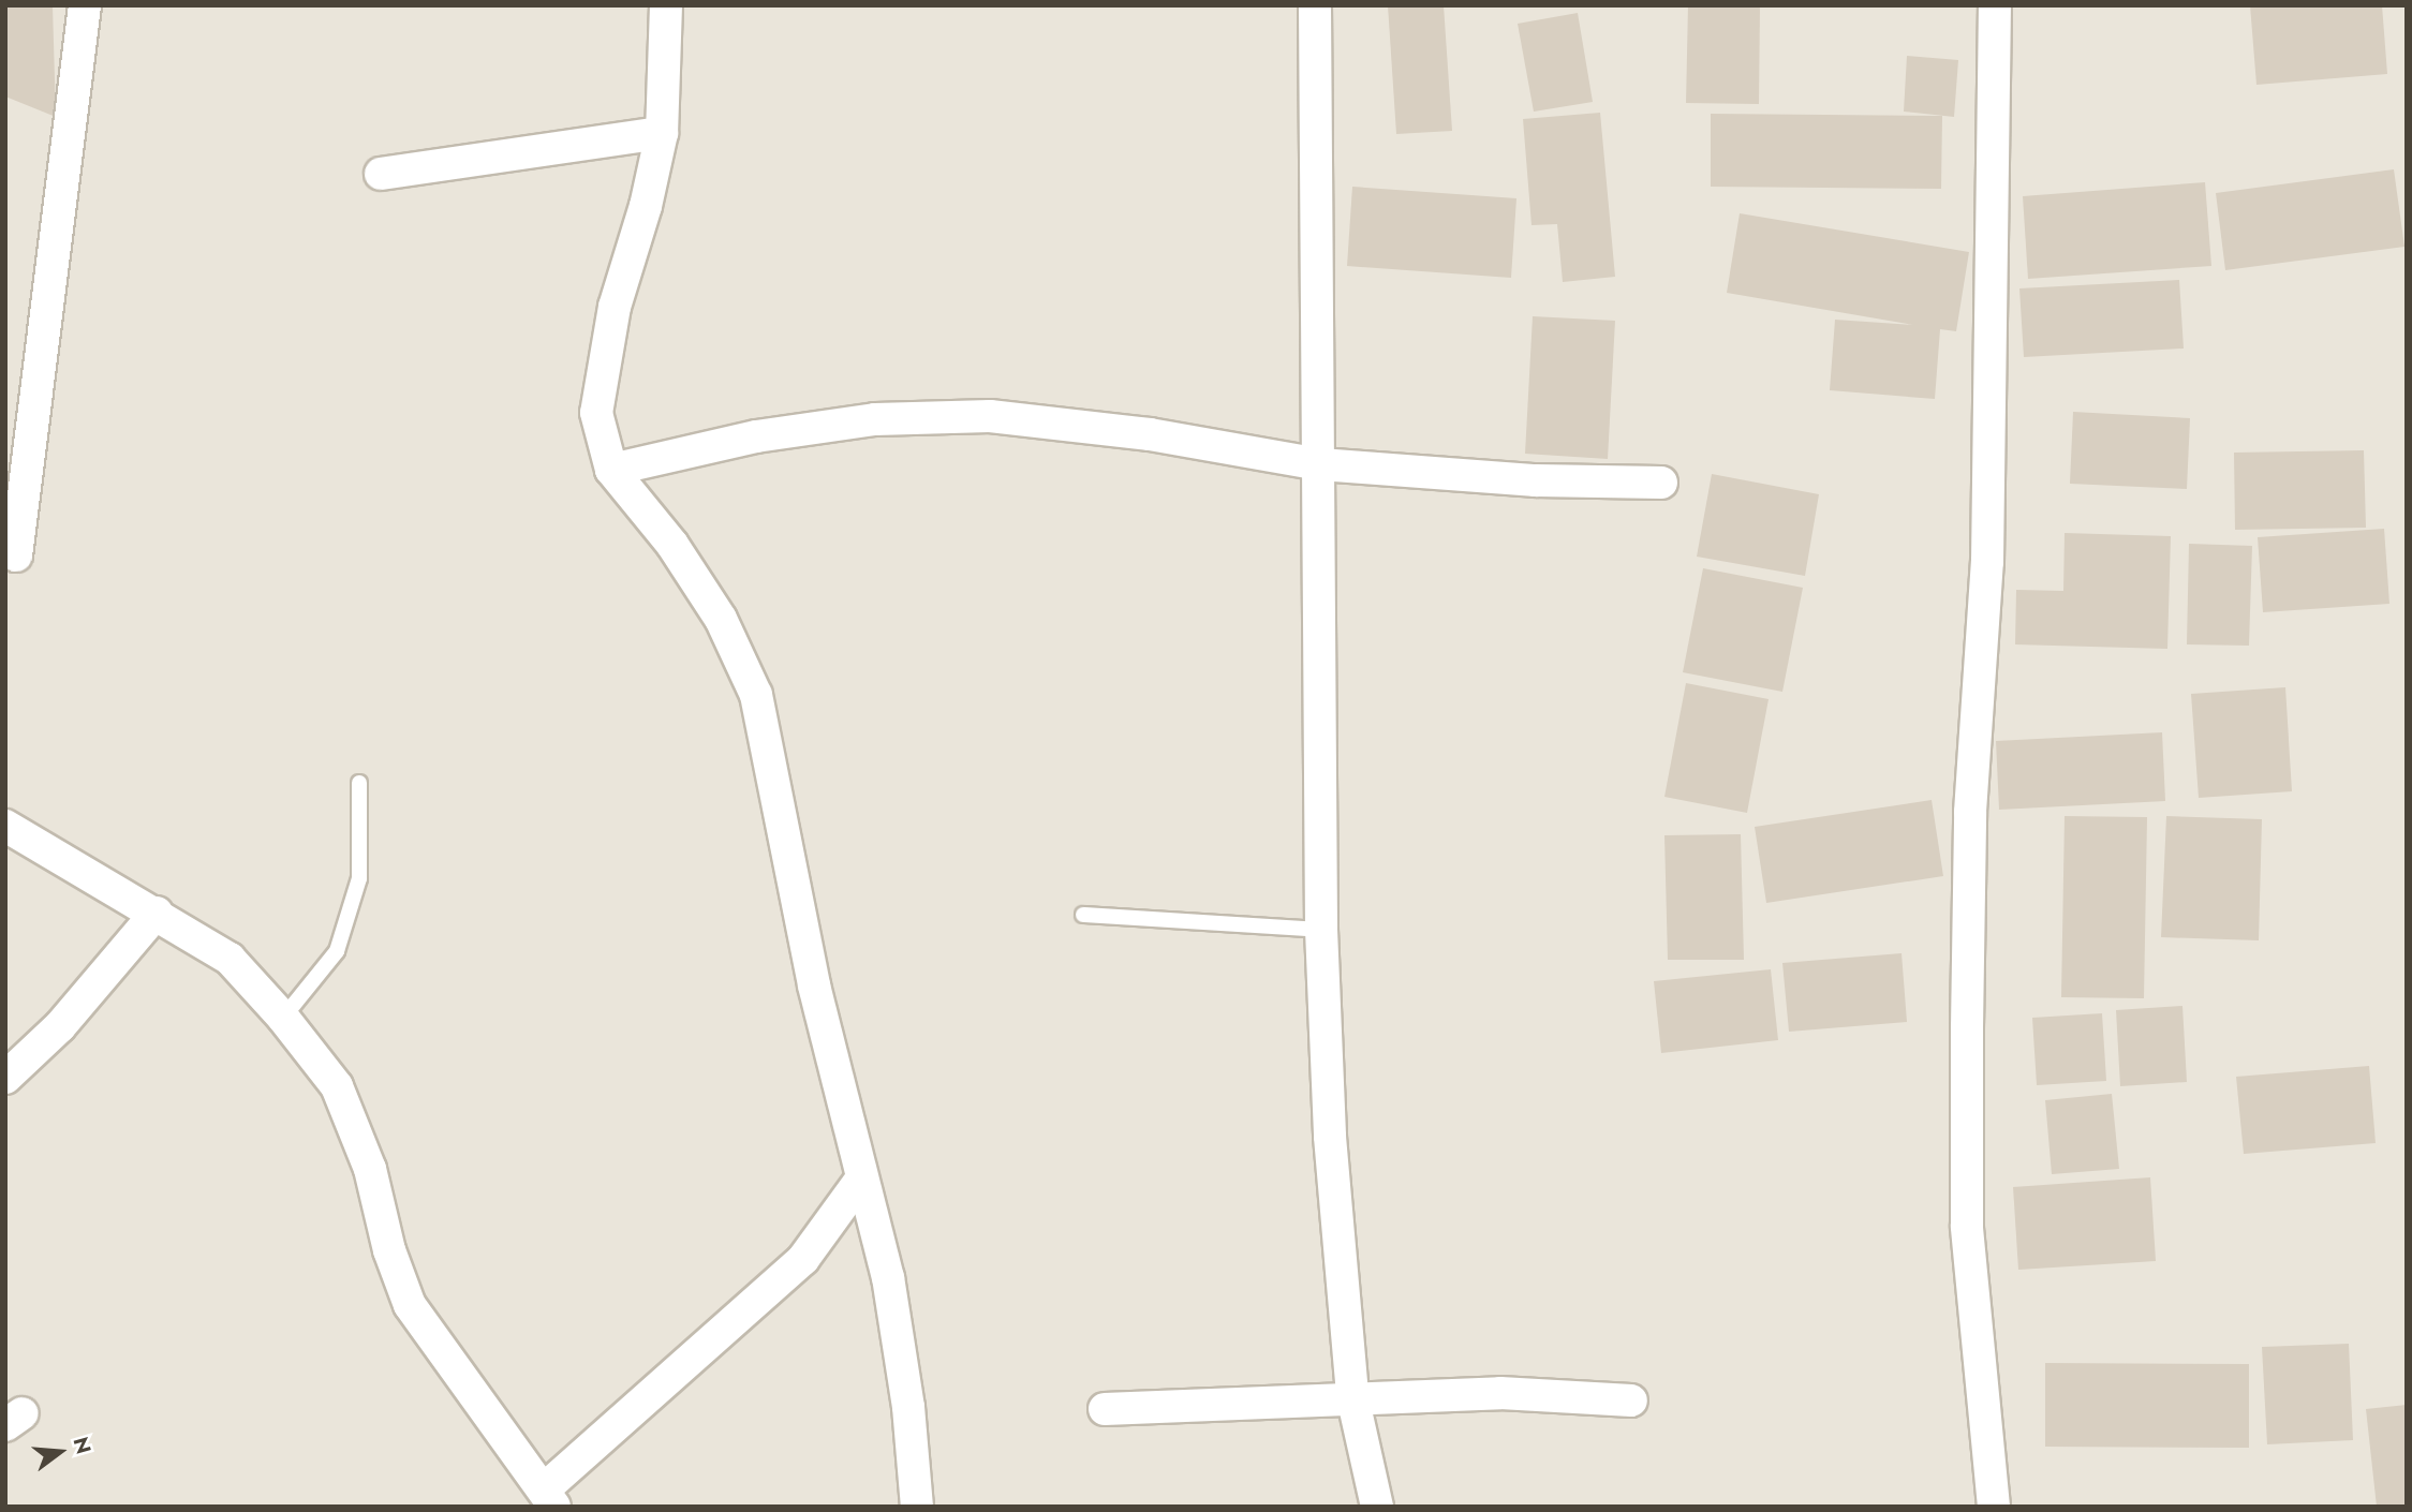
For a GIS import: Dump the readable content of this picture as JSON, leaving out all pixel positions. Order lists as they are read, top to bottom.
{
  "north": "right"
}
